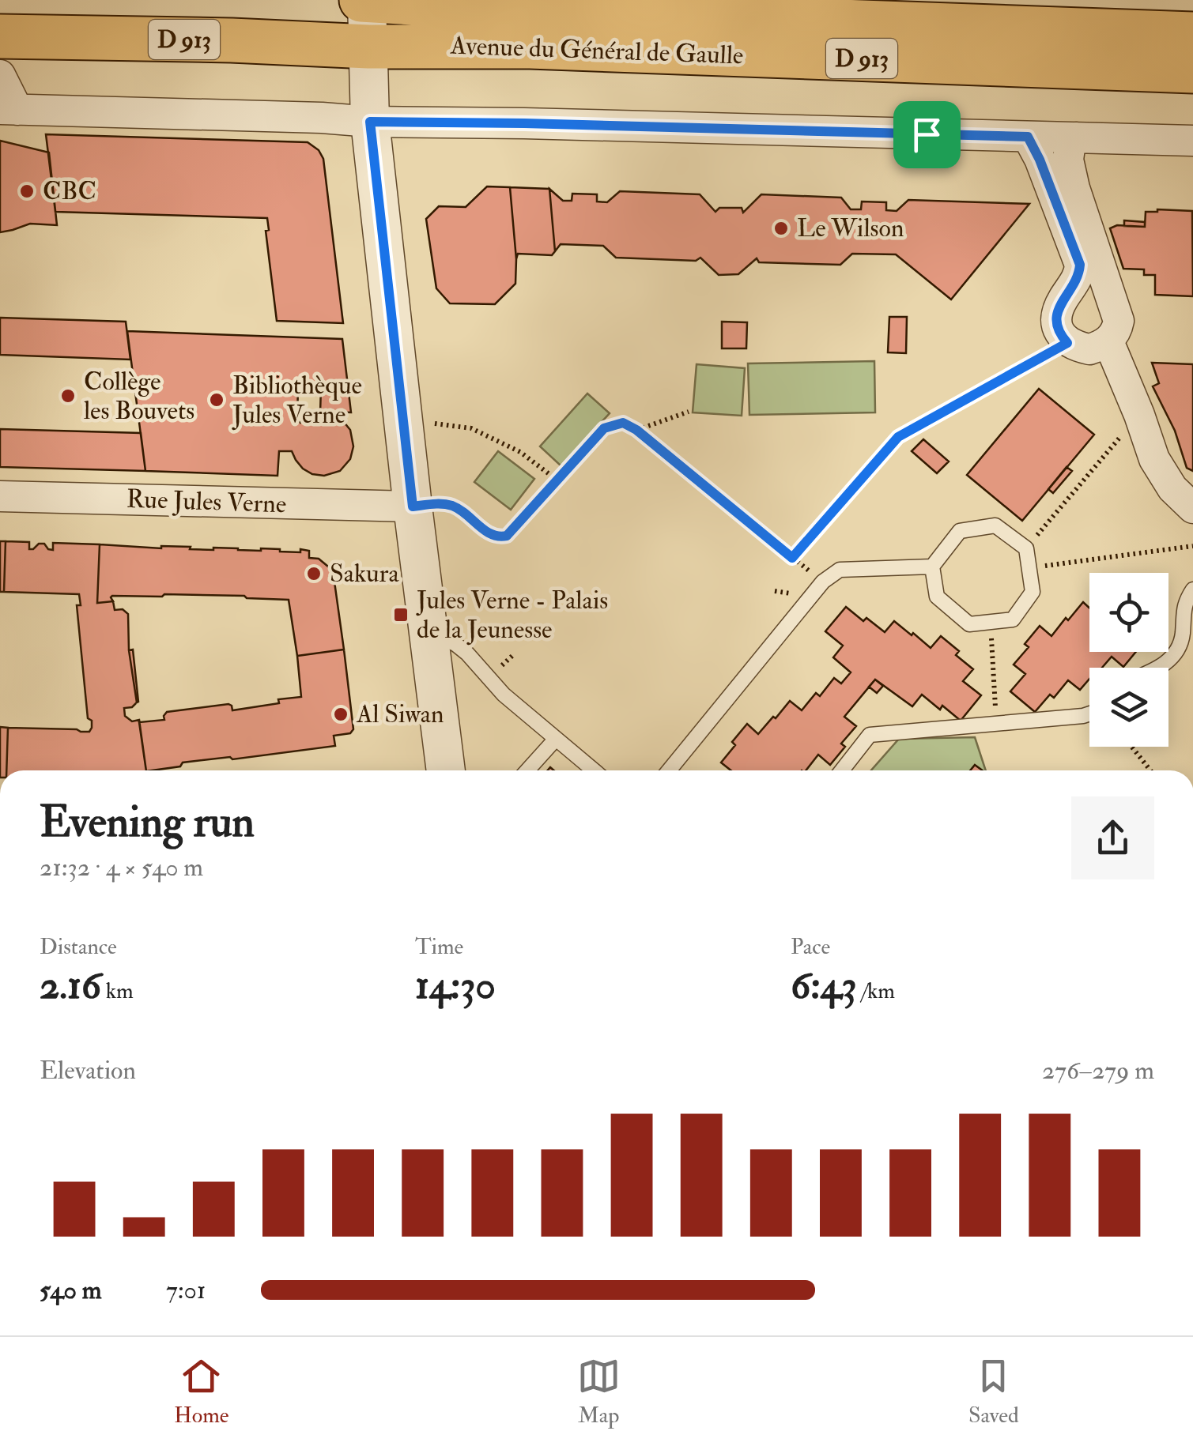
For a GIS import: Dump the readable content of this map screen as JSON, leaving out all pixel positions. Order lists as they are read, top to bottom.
{
  "streets": {
    "main road": ["D 913", "Avenue du Général de Gaulle"],
    "street": ["Rue Jules Verne"]
  },
  "places": {
    "other": [
      "CBC",
      "Le Wilson",
      "Collège les Bouvets",
      "Bibliothèque Jules Verne",
      "Sakura",
      "Al Siwan"
    ],
    "transit": ["Jules Verne - Palais de la Jeunesse"]
  },
  "page": {
    "heading": ["Evening run", "21:32 · 4 × 540 m"],
    "stats": [
      ["Distance", "2.16 km"],
      ["Time", "14:30"],
      ["Pace", "6:43 /km"]
    ],
    "chart": ["Elevation", "276–279 m"],
    "list": [
      {
        "name": "540 m",
        "note": "7:01"
      }
    ],
    "tabs": ["Home", "Map", "Saved"]
  }
}
